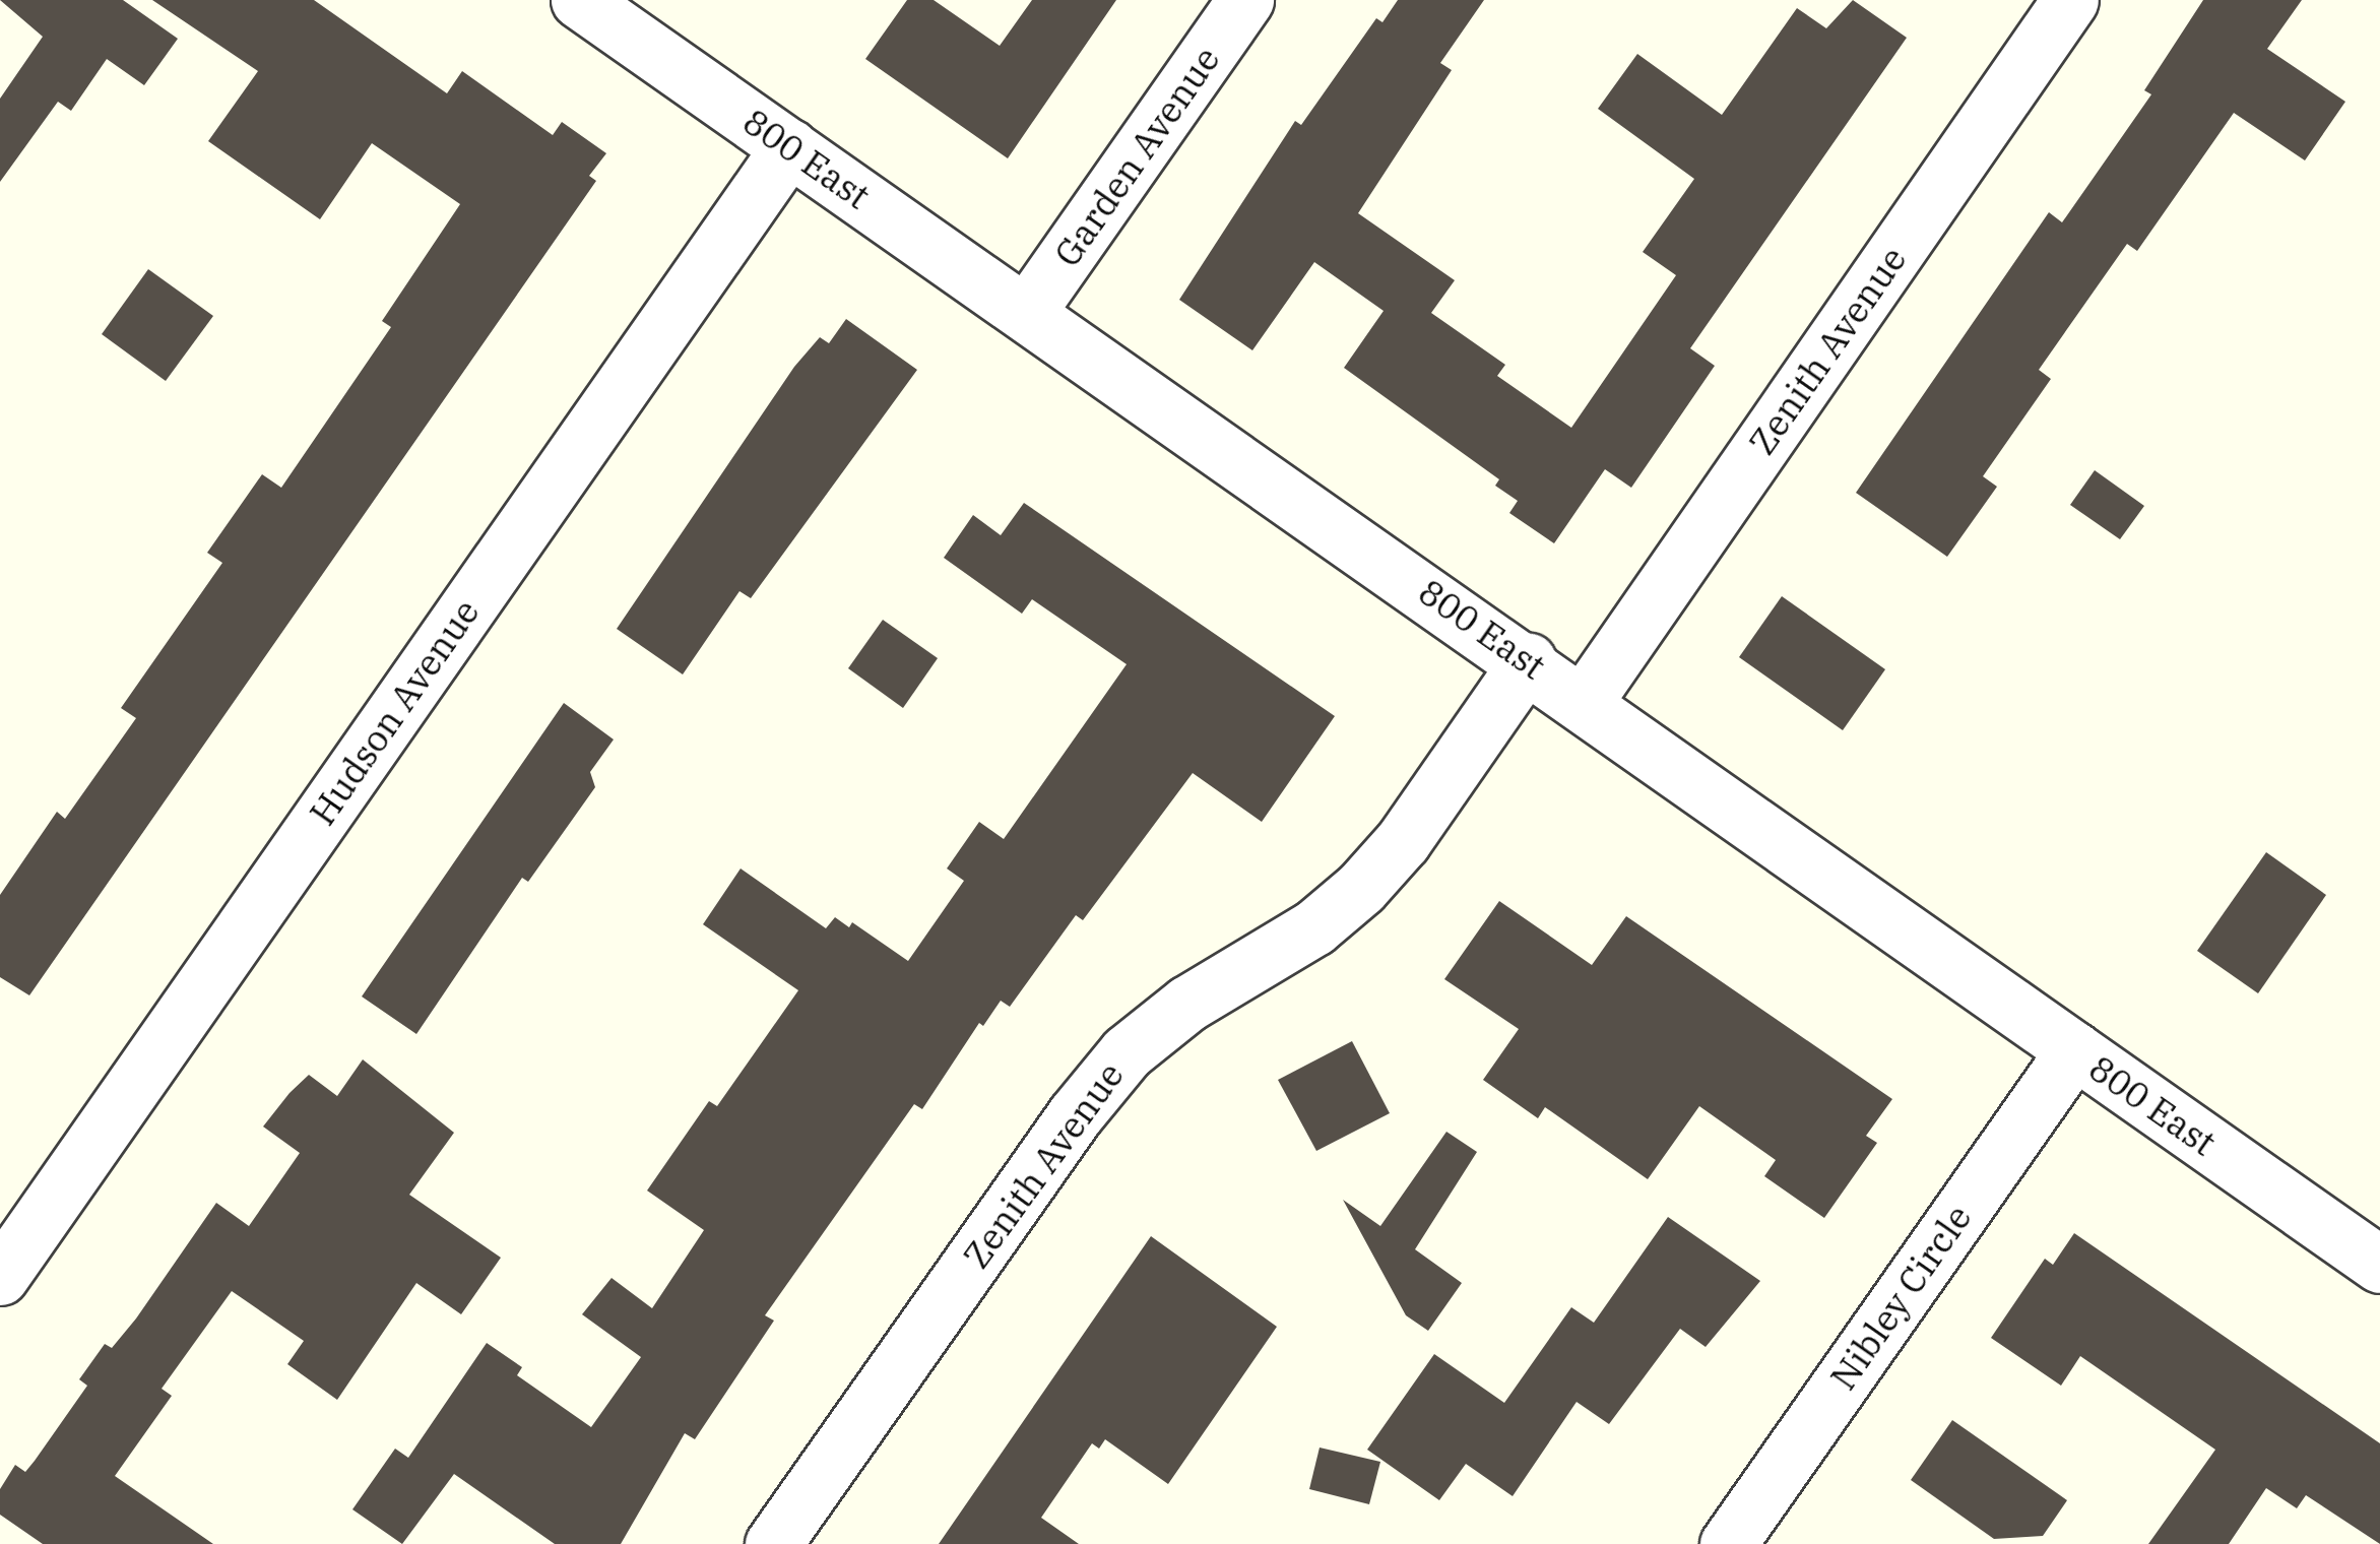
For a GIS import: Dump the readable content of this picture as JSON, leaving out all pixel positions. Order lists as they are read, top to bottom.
{
  "streets": {
    "street": [
      "Garden Avenue",
      "800 East",
      "Zenith Avenue",
      "Hudson Avenue",
      "Nibley Circle"
    ]
  },
  "crossings": [
    ["Garden Avenue", "800 East"],
    ["800 East", "Zenith Avenue"],
    ["800 East", "Hudson Avenue"],
    ["800 East", "Nibley Circle"]
  ]
}
